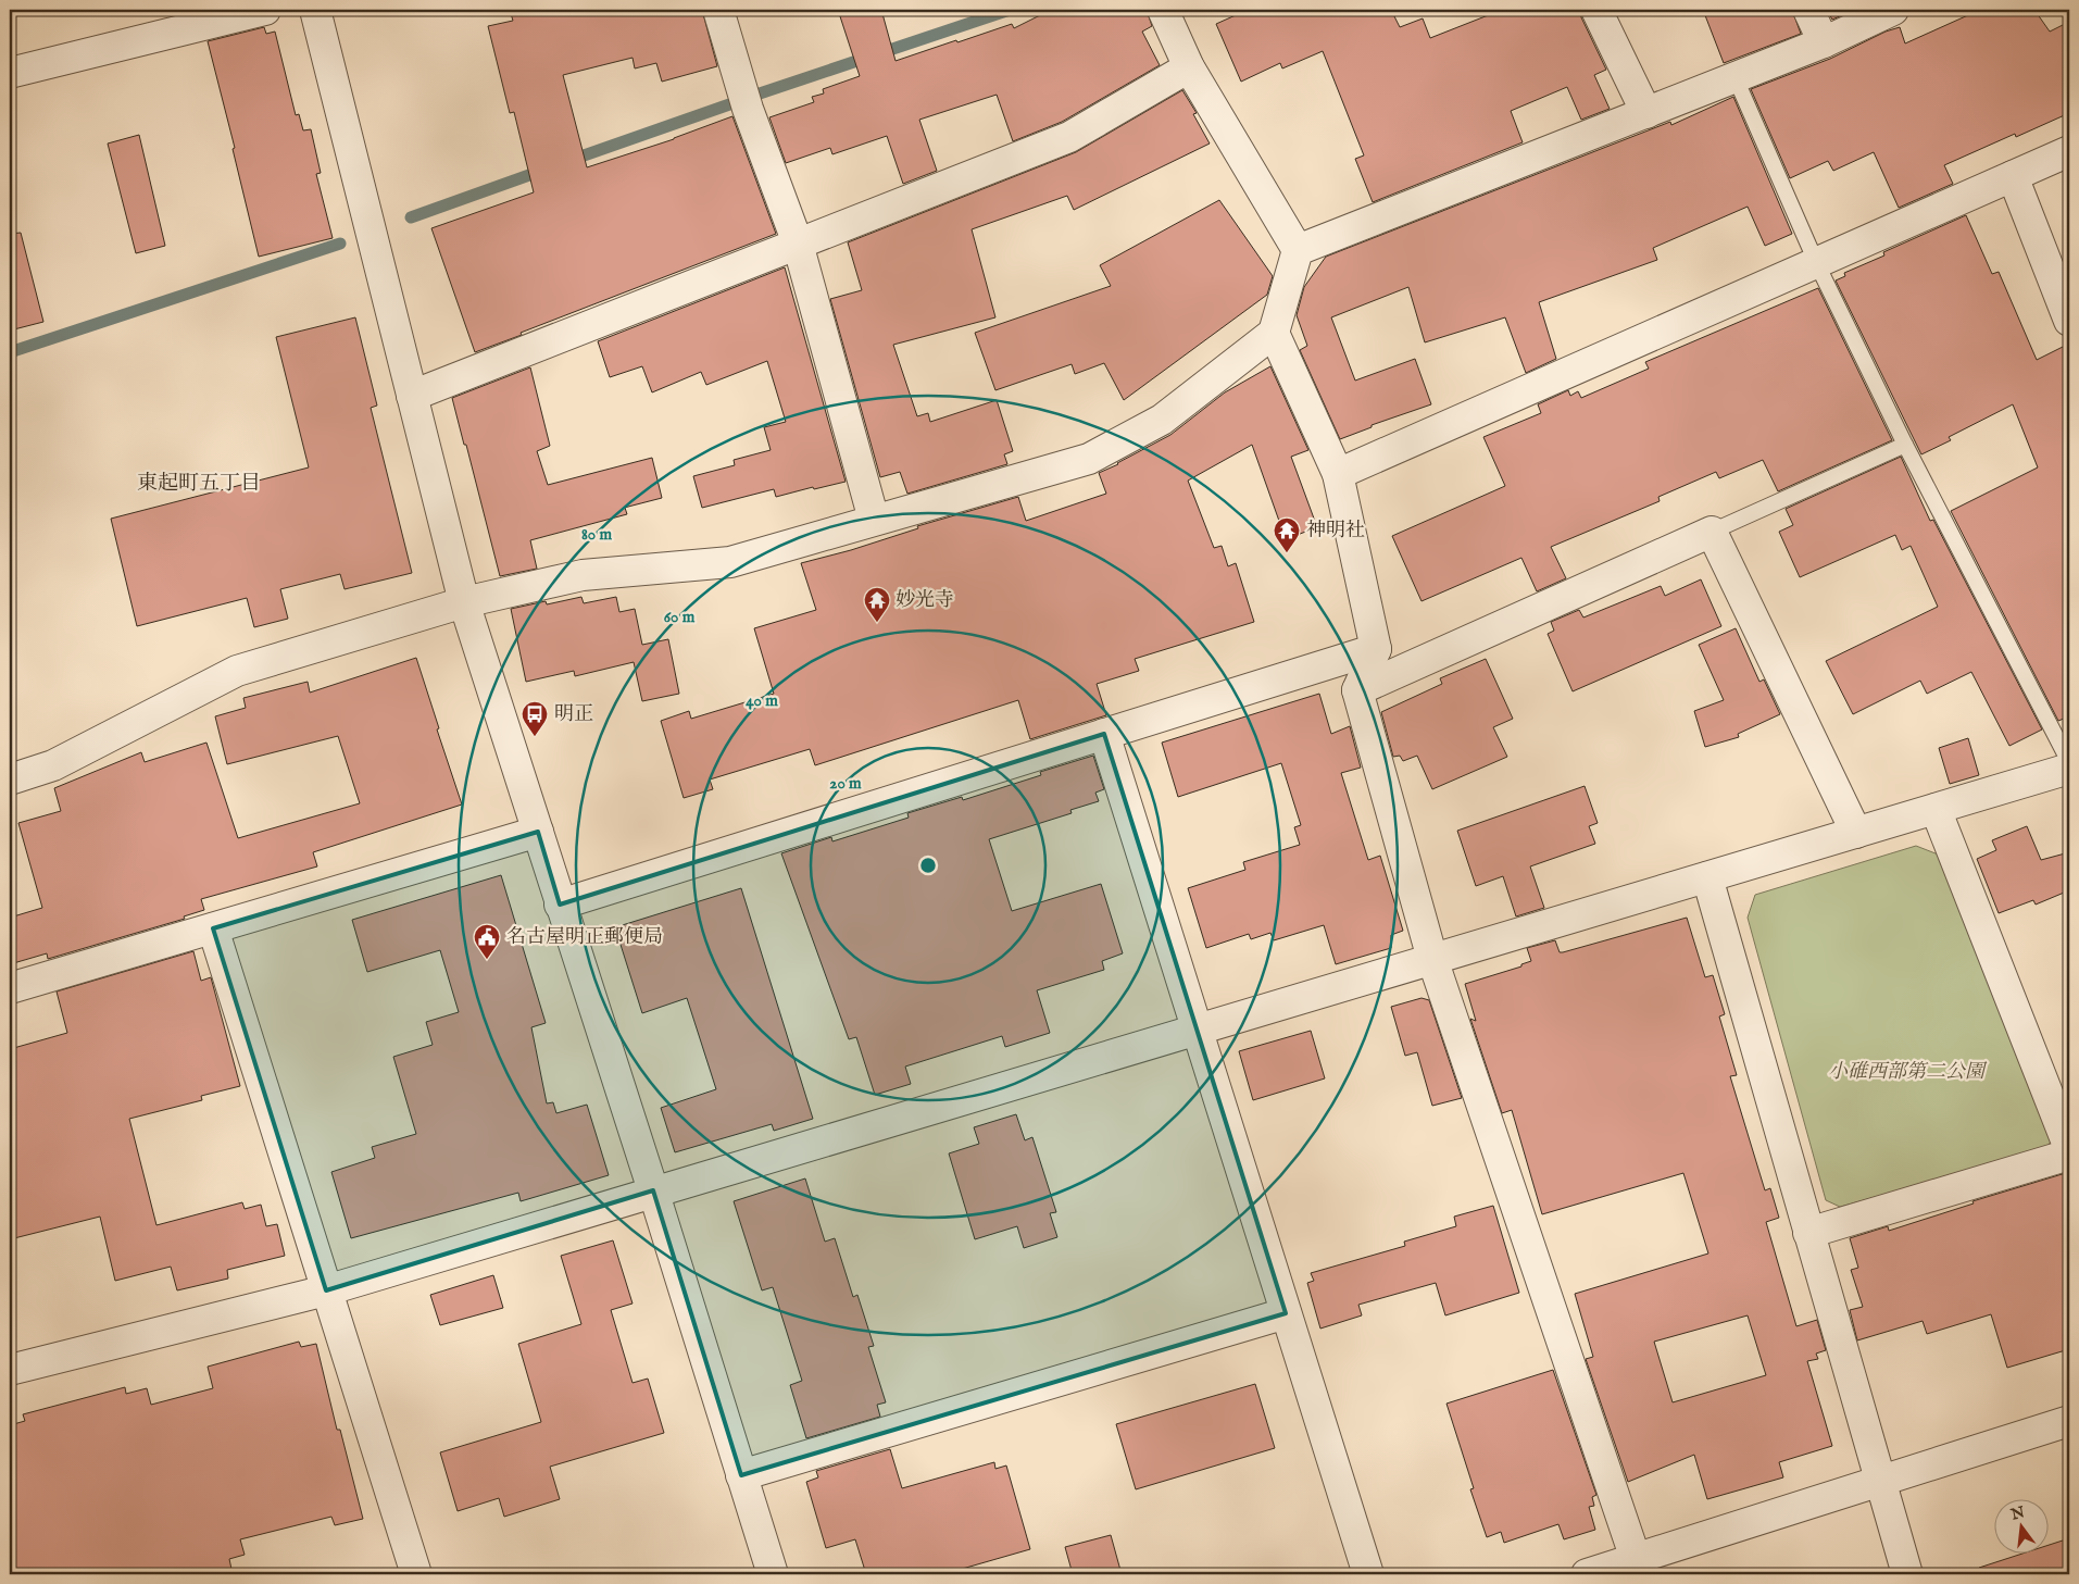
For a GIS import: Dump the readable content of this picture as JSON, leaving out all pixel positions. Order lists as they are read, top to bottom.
{
  "districts": ["東起町五丁目"],
  "parks": ["小碓西部第二公園"],
  "places": {
    "temple": ["神明社", "妙光寺"],
    "bus stop": ["明正"],
    "public building": ["名古屋明正郵便局"]
  },
  "north": "top",
  "rings": [
    "80 m",
    "60 m",
    "40 m",
    "20 m"
  ]
}
